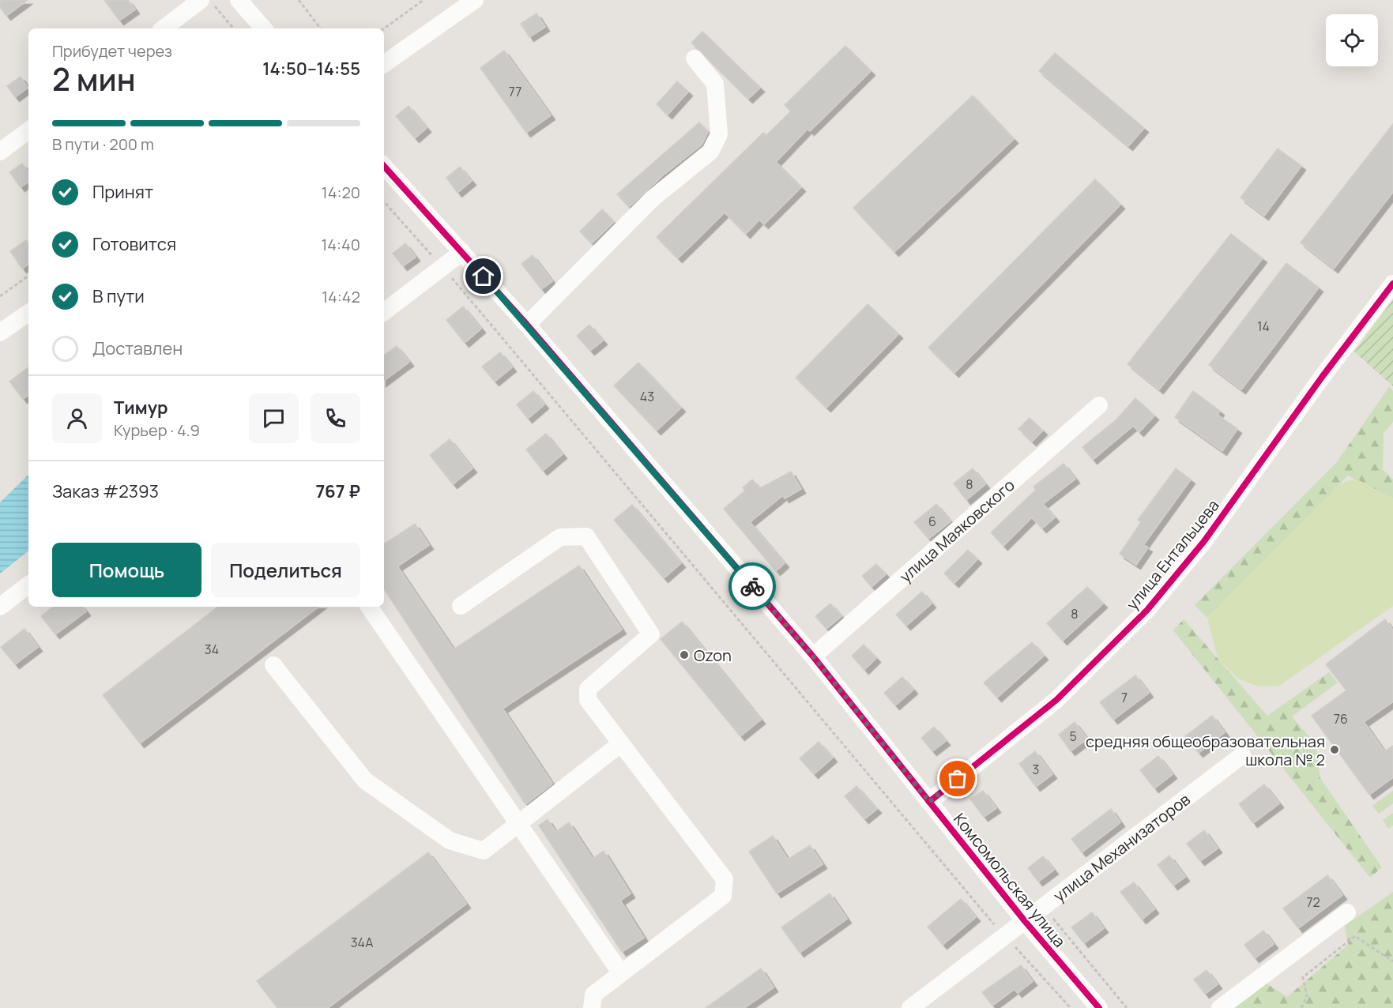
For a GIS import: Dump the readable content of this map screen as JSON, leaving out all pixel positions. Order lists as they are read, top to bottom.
{
  "streets": {
    "street": [
      "улица Маяковского",
      "улица Ентальцева",
      "улица Механизаторов",
      "Комсомольская улица"
    ]
  },
  "crossings": [
    ["улица Маяковского", "Комсомольская улица"],
    ["улица Ентальцева", "Комсомольская улица"],
    ["улица Механизаторов", "Комсомольская улица"]
  ],
  "places": ["Ozon", "средняя общеобразовательная школа № 2"],
  "house_numbers": [
    "77",
    "14",
    "43",
    "8",
    "6",
    "8",
    "34",
    "7",
    "76",
    "5",
    "3",
    "72",
    "34А"
  ],
  "page": {
    "heading": ["2 мин", "Прибудет через", "14:50–14:55"],
    "panel": [
      "Тимур",
      "Курьер · 4.9",
      "Заказ #2393",
      "767 ₽"
    ],
    "bar": "В пути · 200 m",
    "list": [
      ["Принят", "14:20"],
      ["Готовится", "14:40"],
      ["В пути", "14:42"],
      "Доставлен"
    ],
    "buttons": ["Помощь", "Поделиться"]
  }
}
